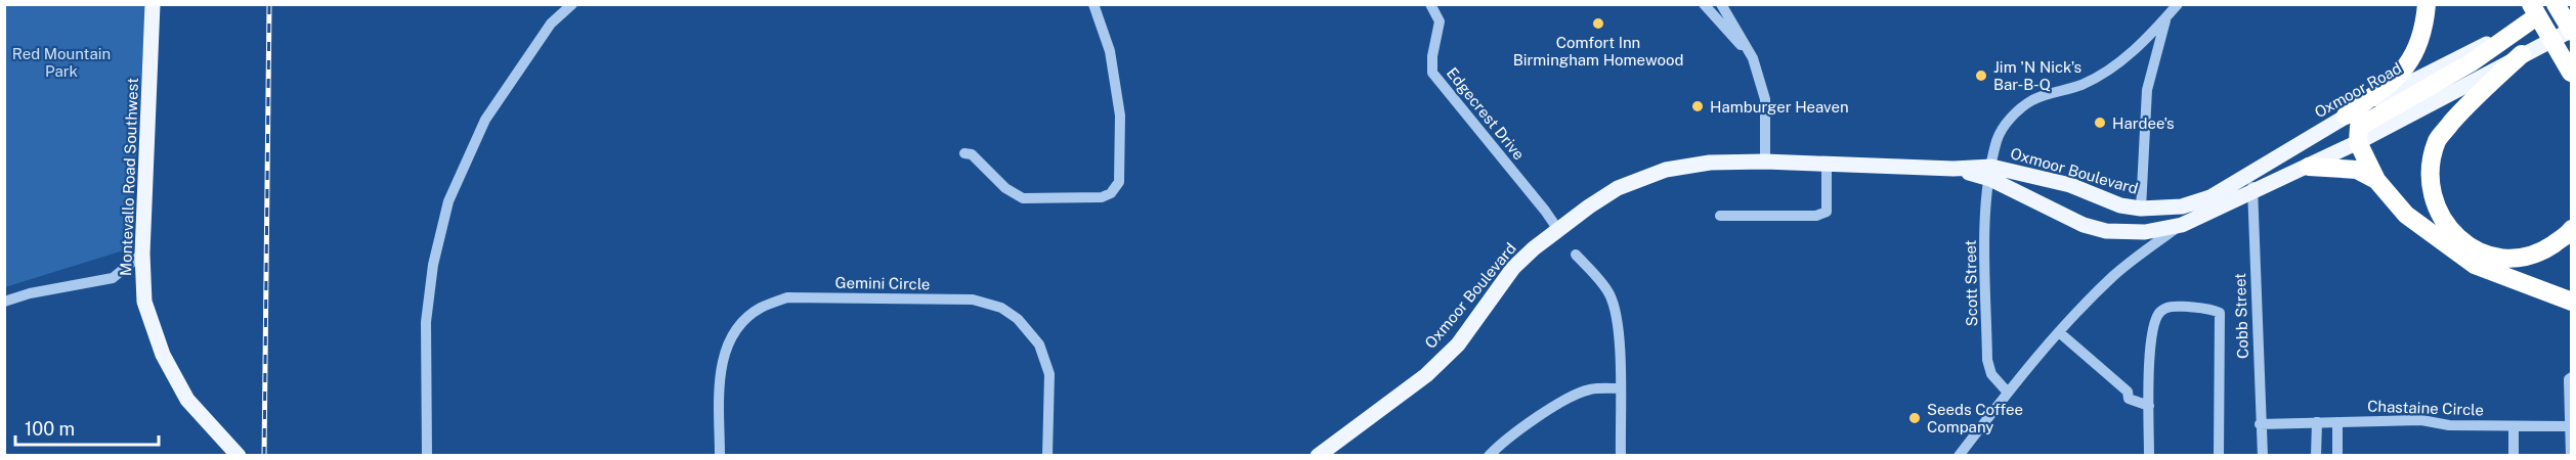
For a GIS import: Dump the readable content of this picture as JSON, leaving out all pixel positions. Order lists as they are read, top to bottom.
{
  "streets": {
    "main road": ["Oxmoor Road", "Oxmoor Boulevard", "Montevallo Road Southwest"],
    "street": [
      "Edgecrest Drive",
      "Gemini Circle",
      "Scott Street",
      "Cobb Street",
      "Chastaine Circle"
    ]
  },
  "crossings": [
    ["Oxmoor Road", "Oxmoor Boulevard"],
    ["Oxmoor Road", "Scott Street"],
    ["Oxmoor Road", "Cobb Street"],
    ["Edgecrest Drive", "Oxmoor Boulevard"],
    ["Oxmoor Boulevard", "Scott Street"],
    ["Oxmoor Boulevard", "Cobb Street"],
    ["Cobb Street", "Chastaine Circle"]
  ],
  "parks": ["Red Mountain Park"],
  "places": [
    "Comfort Inn Birmingham Homewood",
    "Jim 'N Nick's Bar-B-Q",
    "Hamburger Heaven",
    "Hardee's",
    "Seeds Coffee Company"
  ],
  "scale_bar": "100 m"
}
